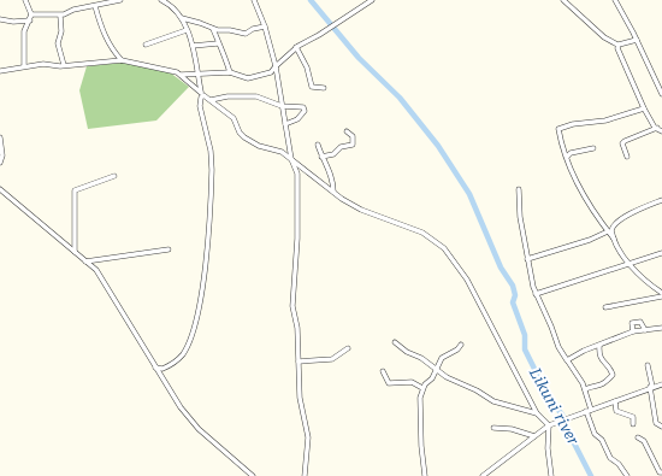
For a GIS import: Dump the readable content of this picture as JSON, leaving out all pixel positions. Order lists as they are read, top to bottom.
{
  "water": ["Likuni river"]
}
